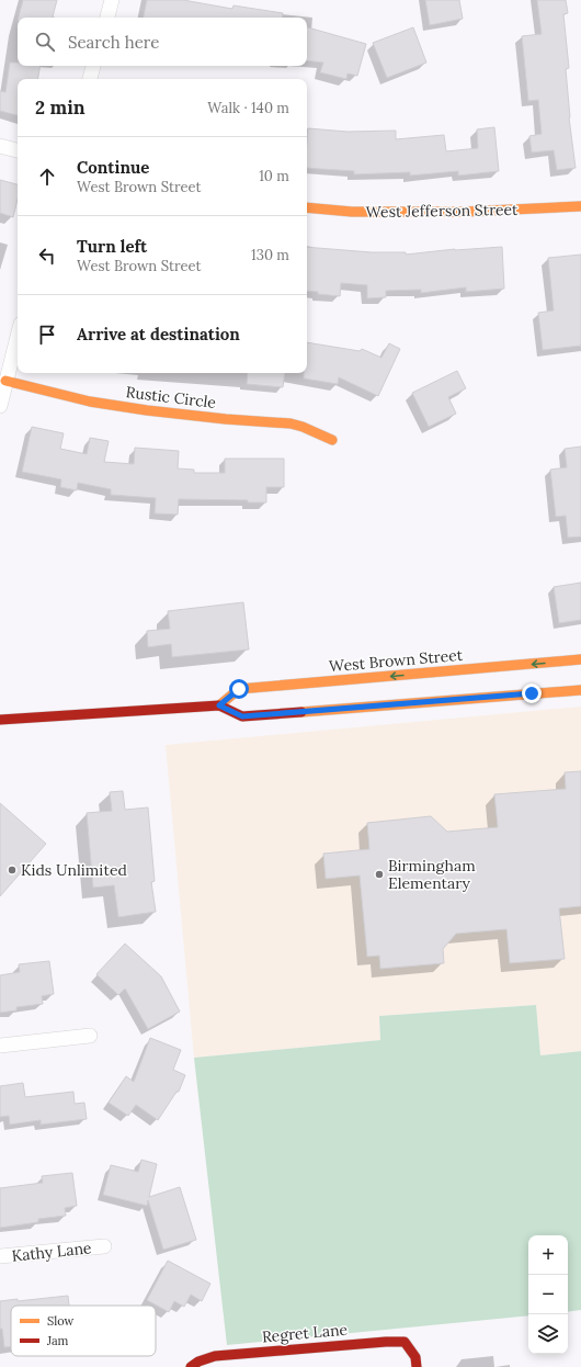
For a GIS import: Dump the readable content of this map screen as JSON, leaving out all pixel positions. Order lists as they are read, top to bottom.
{
  "streets": {
    "main road": [
      "West Jefferson Street",
      "Rustic Circle",
      "West Brown Street",
      "Regret Lane"
    ],
    "street": ["Kathy Lane"]
  },
  "places": ["Kids Unlimited", "Birmingham Elementary"],
  "legend": ["Slow", "Jam"],
  "page": {
    "search": "Search here",
    "heading": ["2 min", "Walk · 140 m"],
    "list": [
      ["Continue", "West Brown Street", "10 m"],
      ["Turn left", "West Brown Street", "130 m"],
      "Arrive at destination"
    ],
    "map_buttons": ["+", "−"]
  }
}
